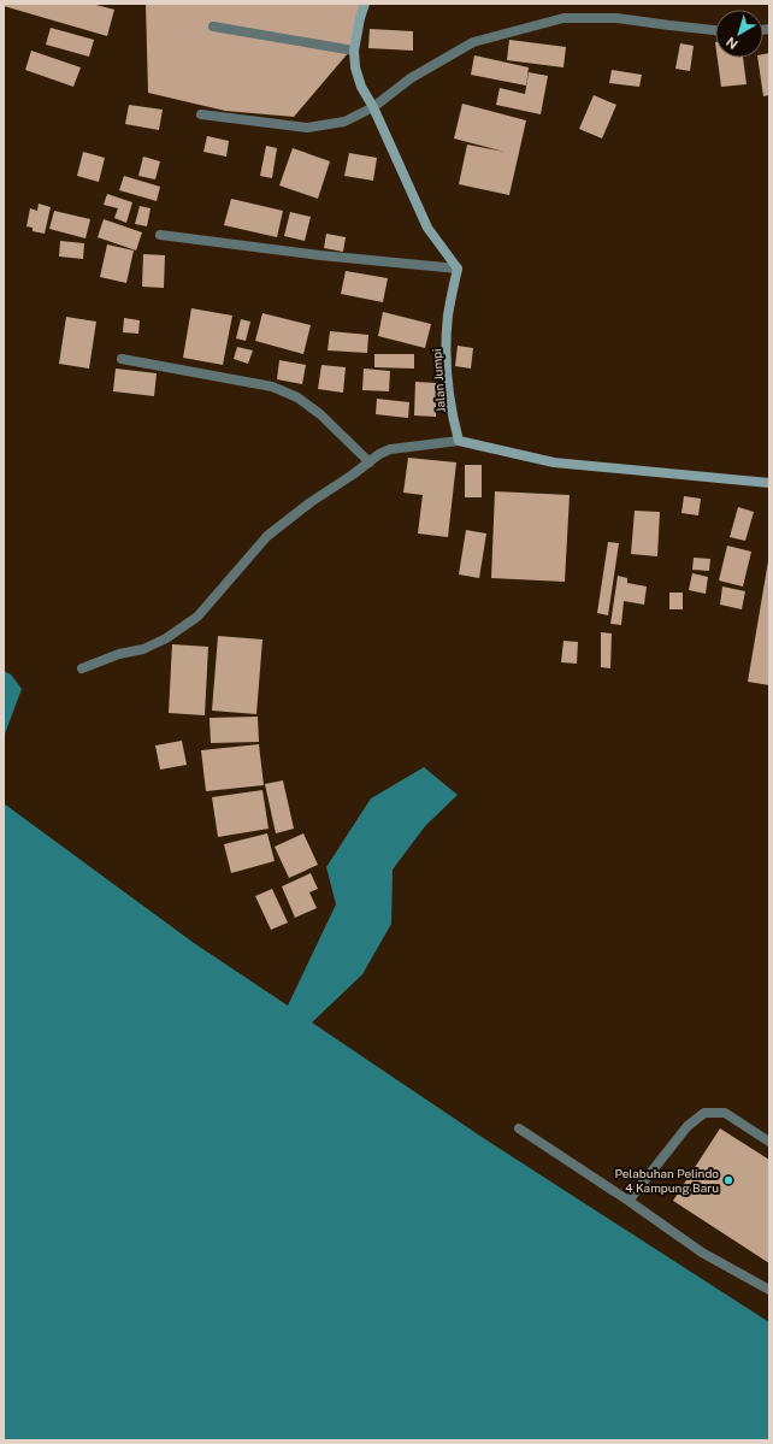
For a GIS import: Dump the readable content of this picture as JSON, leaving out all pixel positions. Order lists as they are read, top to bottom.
{
  "streets": {
    "street": ["Jalan Jumpi"]
  },
  "places": ["Pelabuhan Pelindo 4 Kampung Baru"],
  "north": "bottom left"
}
